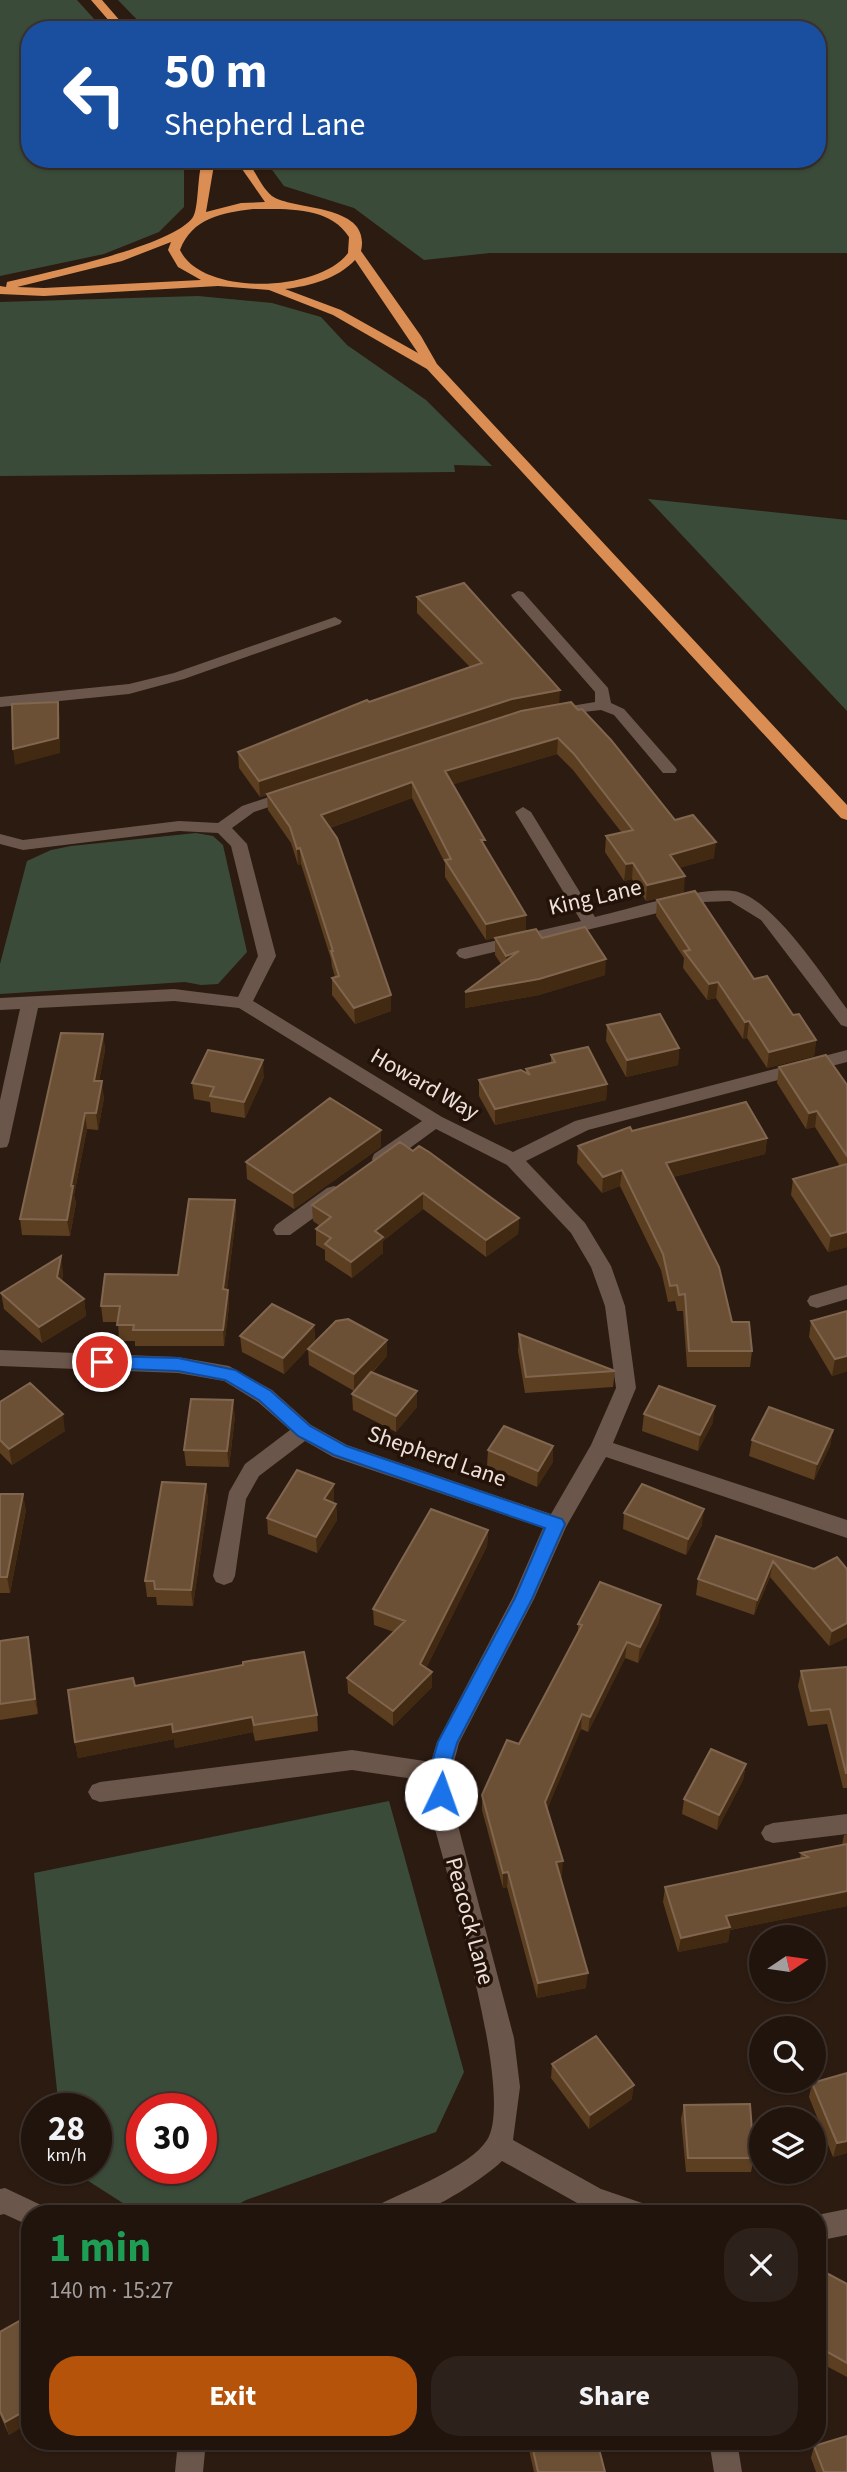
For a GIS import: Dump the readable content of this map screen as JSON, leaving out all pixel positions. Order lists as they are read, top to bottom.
{
  "streets": {
    "street": [
      "King Lane",
      "Howard Way",
      "Shepherd Lane",
      "Peacock Lane"
    ]
  },
  "crossings": [
    ["Howard Way", "Peacock Lane"],
    ["Shepherd Lane", "Peacock Lane"]
  ],
  "north": "right",
  "page": {
    "turn": ["50 m", "Shepherd Lane"],
    "speed": "28 km/h",
    "limit": "30",
    "heading": ["1 min", "140 m · 15:27"],
    "buttons": ["Exit", "Share"]
  }
}
